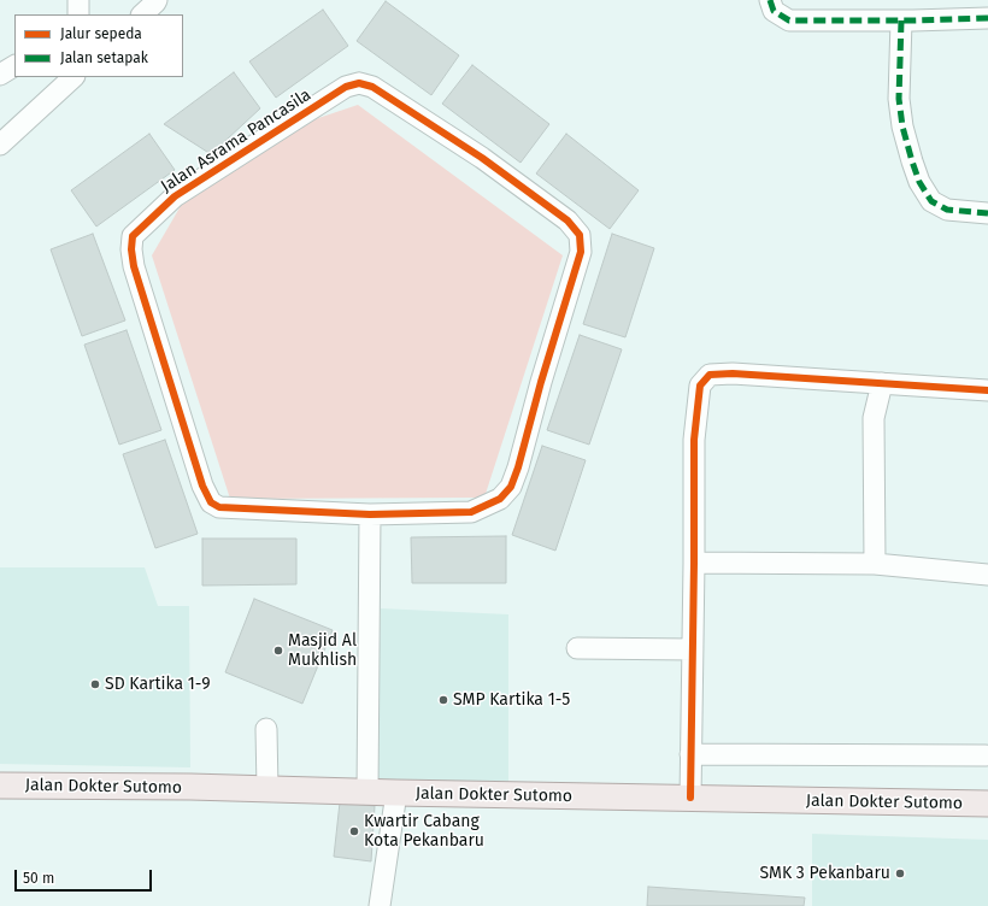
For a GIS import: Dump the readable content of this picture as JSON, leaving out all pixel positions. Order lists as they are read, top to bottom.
{
  "streets": {
    "main road": ["Jalan Dokter Sutomo"],
    "street": ["Jalan Asrama Pancasila"]
  },
  "places": [
    "Masjid Al Mukhlish",
    "SD Kartika 1-9",
    "SMP Kartika 1-5",
    "Kwartir Cabang Kota Pekanbaru",
    "SMK 3 Pekanbaru"
  ],
  "legend": ["Jalur sepeda", "Jalan setapak"],
  "scale_bar": "50 m"
}
